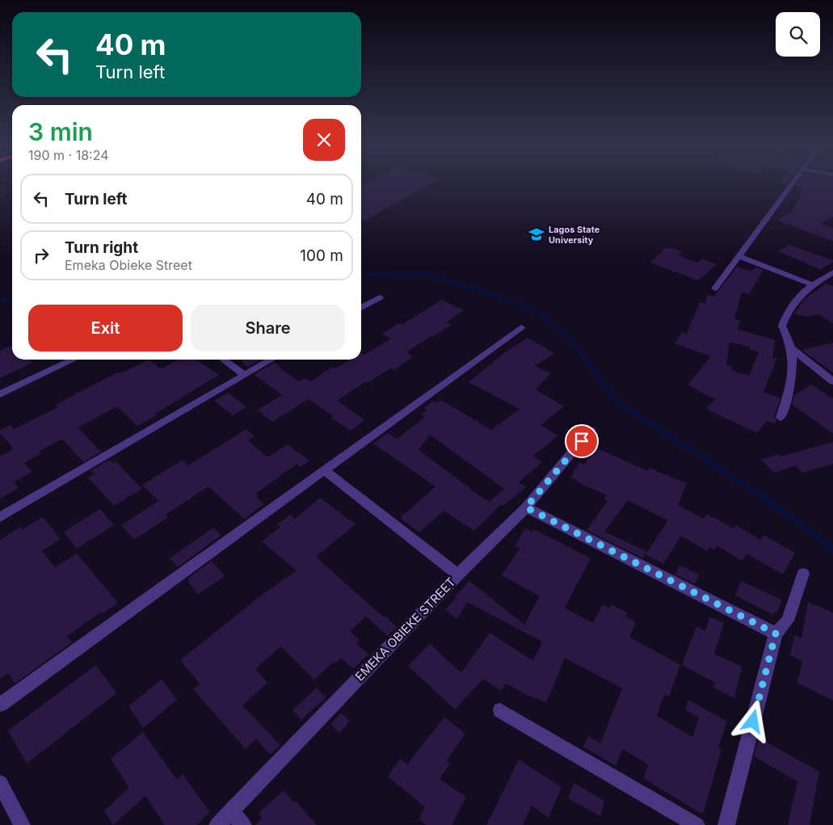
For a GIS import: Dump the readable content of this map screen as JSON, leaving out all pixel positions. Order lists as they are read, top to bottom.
{
  "streets": {
    "street": ["EMEKA OBIEKE STREET"]
  },
  "places": {
    "school or university": ["Lagos State University"]
  },
  "page": {
    "turn": ["40 m", "Turn left"],
    "heading": ["3 min", "190 m · 18:24"],
    "list": [
      {
        "name": "Turn left",
        "value": "40 m"
      },
      {
        "name": "Turn right",
        "note": "Emeka Obieke Street",
        "value": "100 m"
      }
    ],
    "buttons": ["Exit", "Share"]
  }
}
